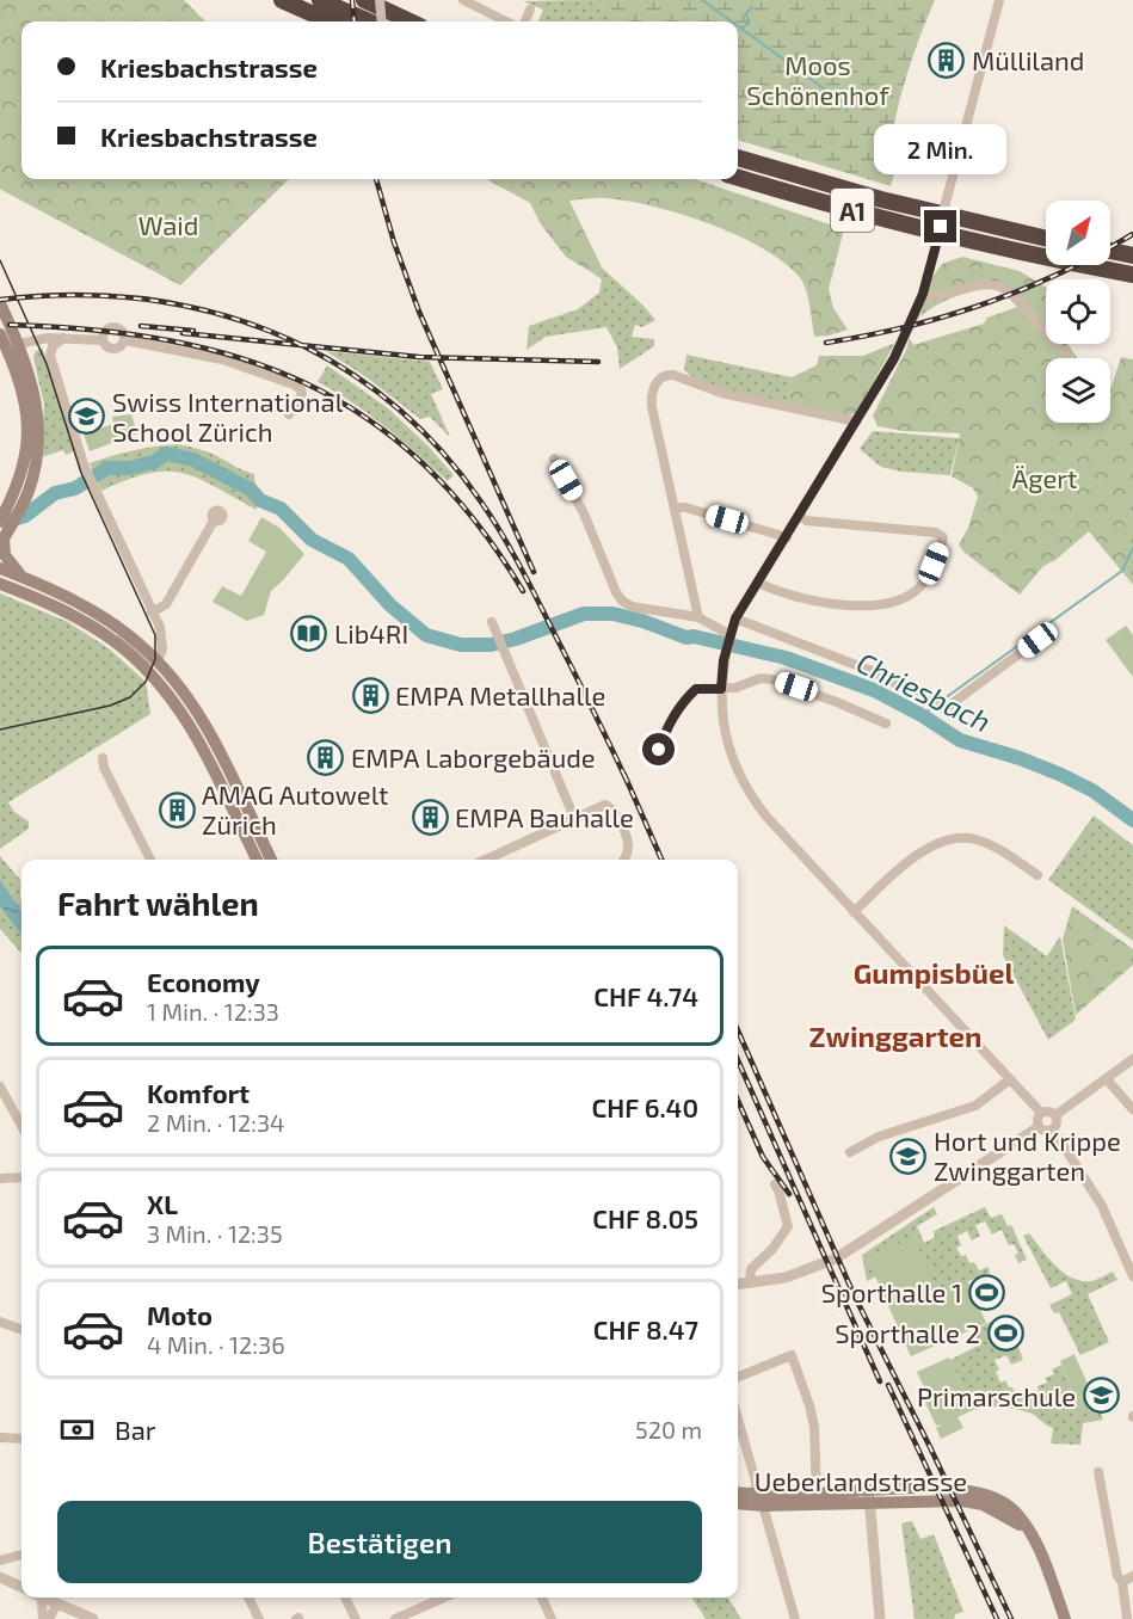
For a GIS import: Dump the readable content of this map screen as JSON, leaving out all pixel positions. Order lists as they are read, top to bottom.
{
  "streets": {
    "highway": ["A1"],
    "main road": ["Ueberlandstrasse"]
  },
  "districts": ["Gumpisbüel", "Zwinggarten"],
  "water": ["Chriesbach"],
  "parks": ["Moos Schönenhof", "Waid", "Ägert"],
  "places": {
    "building": [
      "Mülliland",
      "EMPA Metallhalle",
      "EMPA Laborgebäude",
      "AMAG Autowelt Zürich",
      "EMPA Bauhalle"
    ],
    "school or university": ["Swiss International School Zürich", "Hort und Krippe Zwinggarten", "Primarschule"],
    "library": ["Lib4RI"],
    "sports": ["Sporthalle 1", "Sporthalle 2"]
  },
  "north": "top right",
  "page": {
    "banner": ["Kriesbachstrasse", "Kriesbachstrasse"],
    "bubble": "2 Min.",
    "heading": "Fahrt wählen",
    "list": [
      {
        "name": "Economy",
        "note": "1 Min. · 12:33",
        "value": "CHF 4.74"
      },
      {
        "name": "Komfort",
        "note": "2 Min. · 12:34",
        "value": "CHF 6.40"
      },
      {
        "name": "XL",
        "note": "3 Min. · 12:35",
        "value": "CHF 8.05"
      },
      {
        "name": "Moto",
        "note": "4 Min. · 12:36",
        "value": "CHF 8.47"
      }
    ],
    "pay": ["Bar", "520 m"],
    "buttons": "Bestätigen"
  }
}
